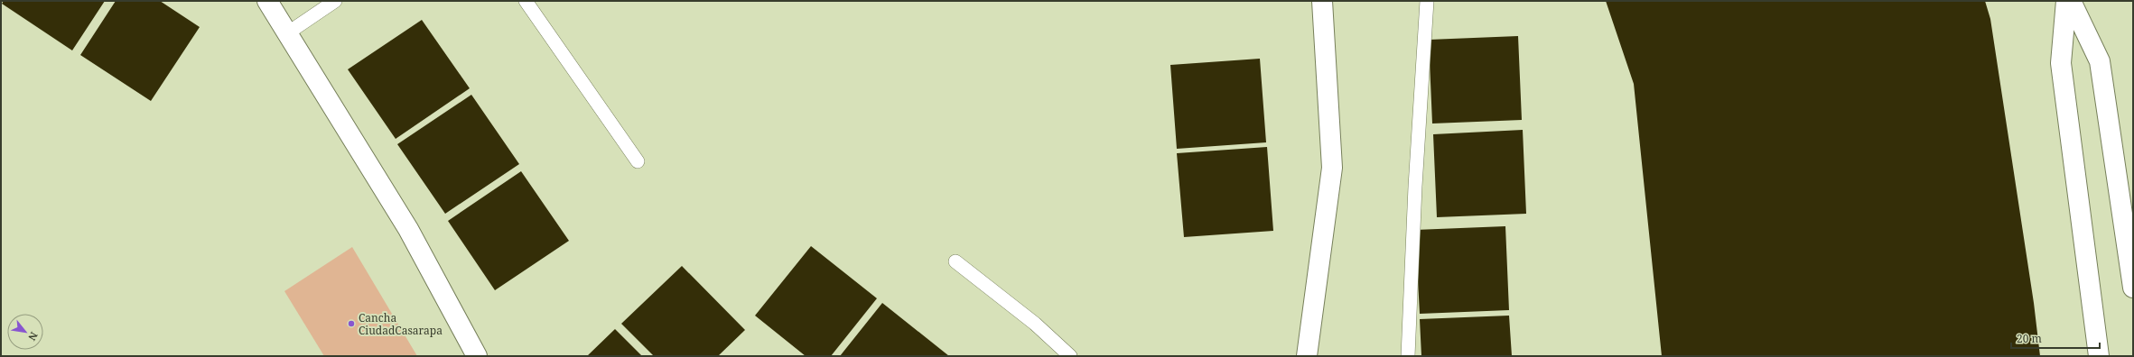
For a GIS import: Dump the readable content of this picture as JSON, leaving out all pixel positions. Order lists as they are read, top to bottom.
{
  "places": ["Cancha CiudadCasarapa"],
  "scale_bar": "20 m",
  "north": "bottom right"
}
